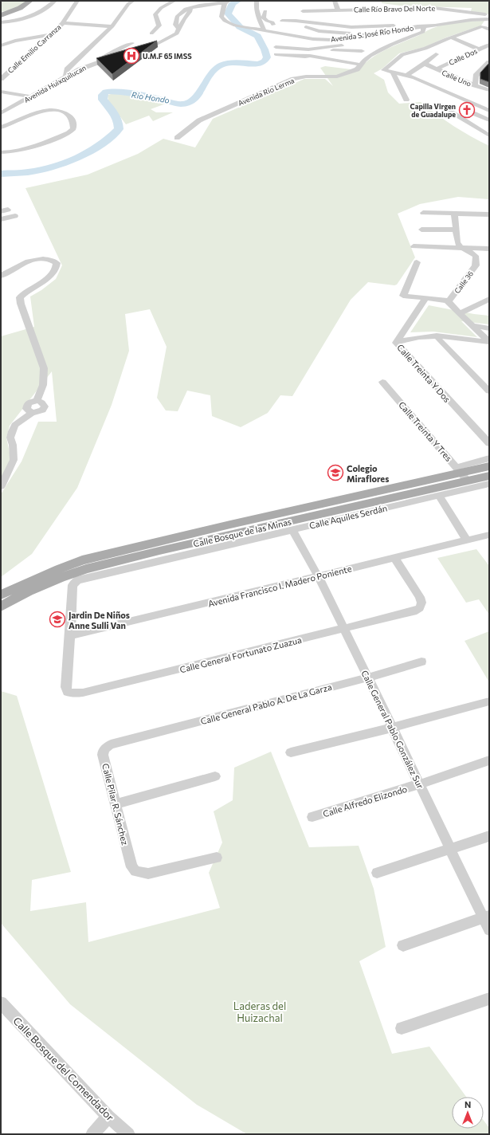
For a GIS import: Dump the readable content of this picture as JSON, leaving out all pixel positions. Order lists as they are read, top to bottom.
{
  "streets": {
    "main road": ["Calle Bosque de las Minas"],
    "street": [
      "Calle Río Bravo Del Norte",
      "Avenida S. José Río Hondo",
      "Calle Emilio Carranza",
      "Calle Dos",
      "Calle Uno",
      "Avenida Huixquilucan",
      "Avenida Río Lerma",
      "Calle 36",
      "Calle Treinta Y Dos",
      "Calle Treinta Y Tres",
      "Calle Aquiles Serdán",
      "Avenida Francisco I. Madero Poniente",
      "Calle General Fortunato Zuazua",
      "Calle General Pablo A. De La Garza",
      "Calle General Pablo González Sur",
      "Calle Alfredo Elizondo",
      "Calle Pilar R. Sánchez",
      "Calle Bosque del Comendador"
    ]
  },
  "crossings": [
    ["Avenida S. José Río Hondo", "Avenida Río Lerma"],
    ["Calle Dos", "Calle Uno"],
    ["Calle Treinta Y Tres", "Calle Bosque de las Minas"],
    ["Calle Aquiles Serdán", "Avenida Francisco I. Madero Poniente"],
    ["Calle Aquiles Serdán", "Calle General Fortunato Zuazua"],
    ["Calle Aquiles Serdán", "Calle General Pablo González Sur"],
    ["Avenida Francisco I. Madero Poniente", "Calle General Fortunato Zuazua"],
    ["Avenida Francisco I. Madero Poniente", "Calle General Pablo González Sur"],
    ["Calle General Fortunato Zuazua", "Calle General Pablo González Sur"],
    ["Calle General Pablo A. De La Garza", "Calle General Pablo González Sur"],
    ["Calle General Pablo A. De La Garza", "Calle Pilar R. Sánchez"],
    ["Calle General Pablo González Sur", "Calle Alfredo Elizondo"]
  ],
  "water": ["Rio Hondo"],
  "parks": ["Laderas del Huizachal"],
  "places": {
    "hospital": ["U.M.F 65 IMSS"],
    "church": ["Capilla Virgen de Guadalupe"],
    "school or university": ["Colegio Miraflores", "Jardin De Niños Anne Sulli Van"]
  },
  "north": "top"
}
